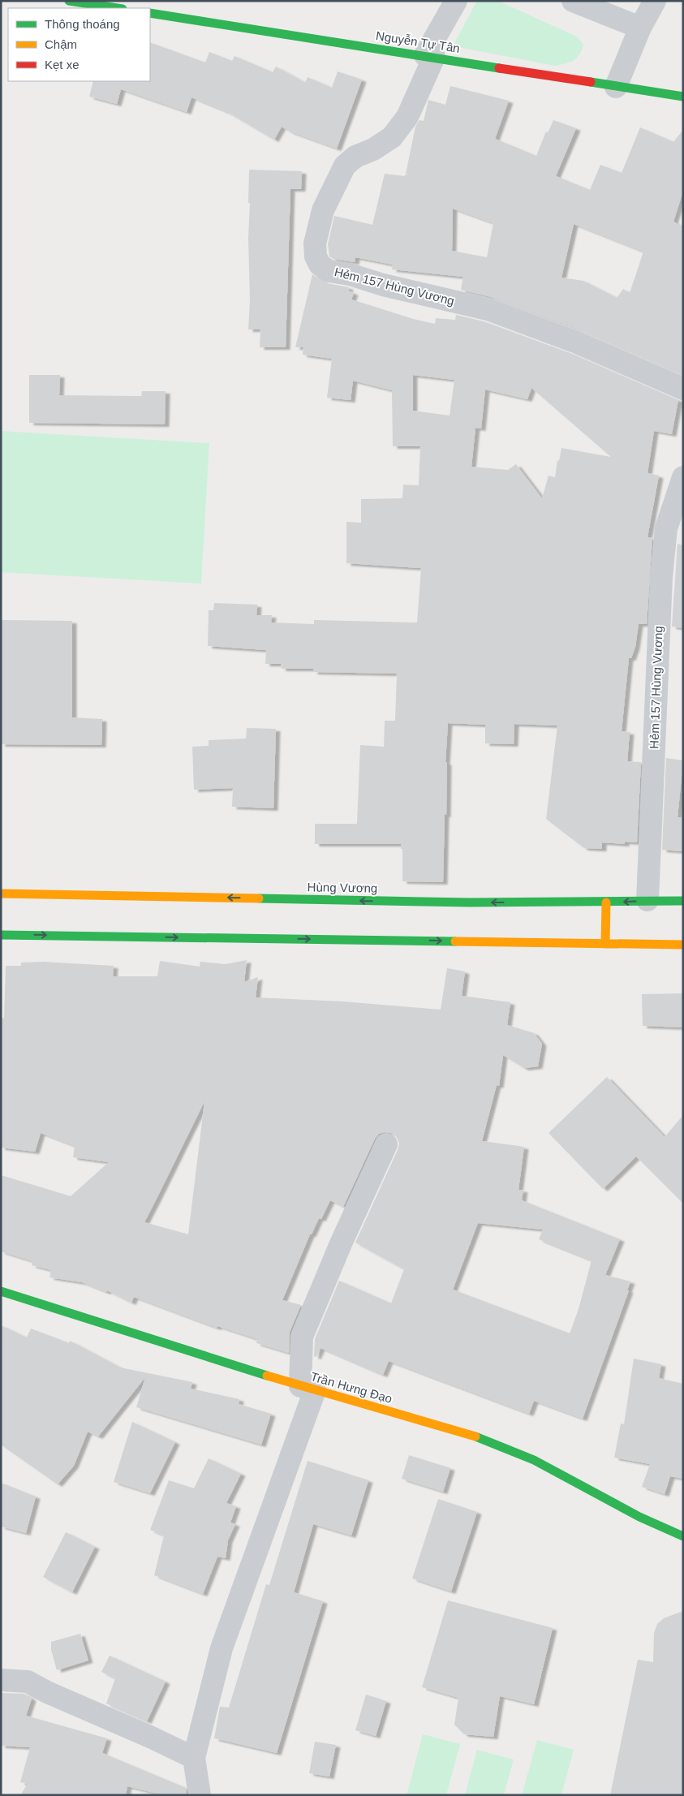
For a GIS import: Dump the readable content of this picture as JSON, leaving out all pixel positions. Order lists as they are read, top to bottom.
{
  "streets": {
    "main road": ["Nguyễn Tự Tân", "Hùng Vương", "Trần Hưng Đạo"],
    "street": ["Hẻm 157 Hùng Vương"]
  },
  "crossings": [
    ["Nguyễn Tự Tân", "Hẻm 157 Hùng Vương"],
    ["Hẻm 157 Hùng Vương", "Hùng Vương"]
  ],
  "legend": ["Thông thoáng", "Chậm", "Kẹt xe"]
}
